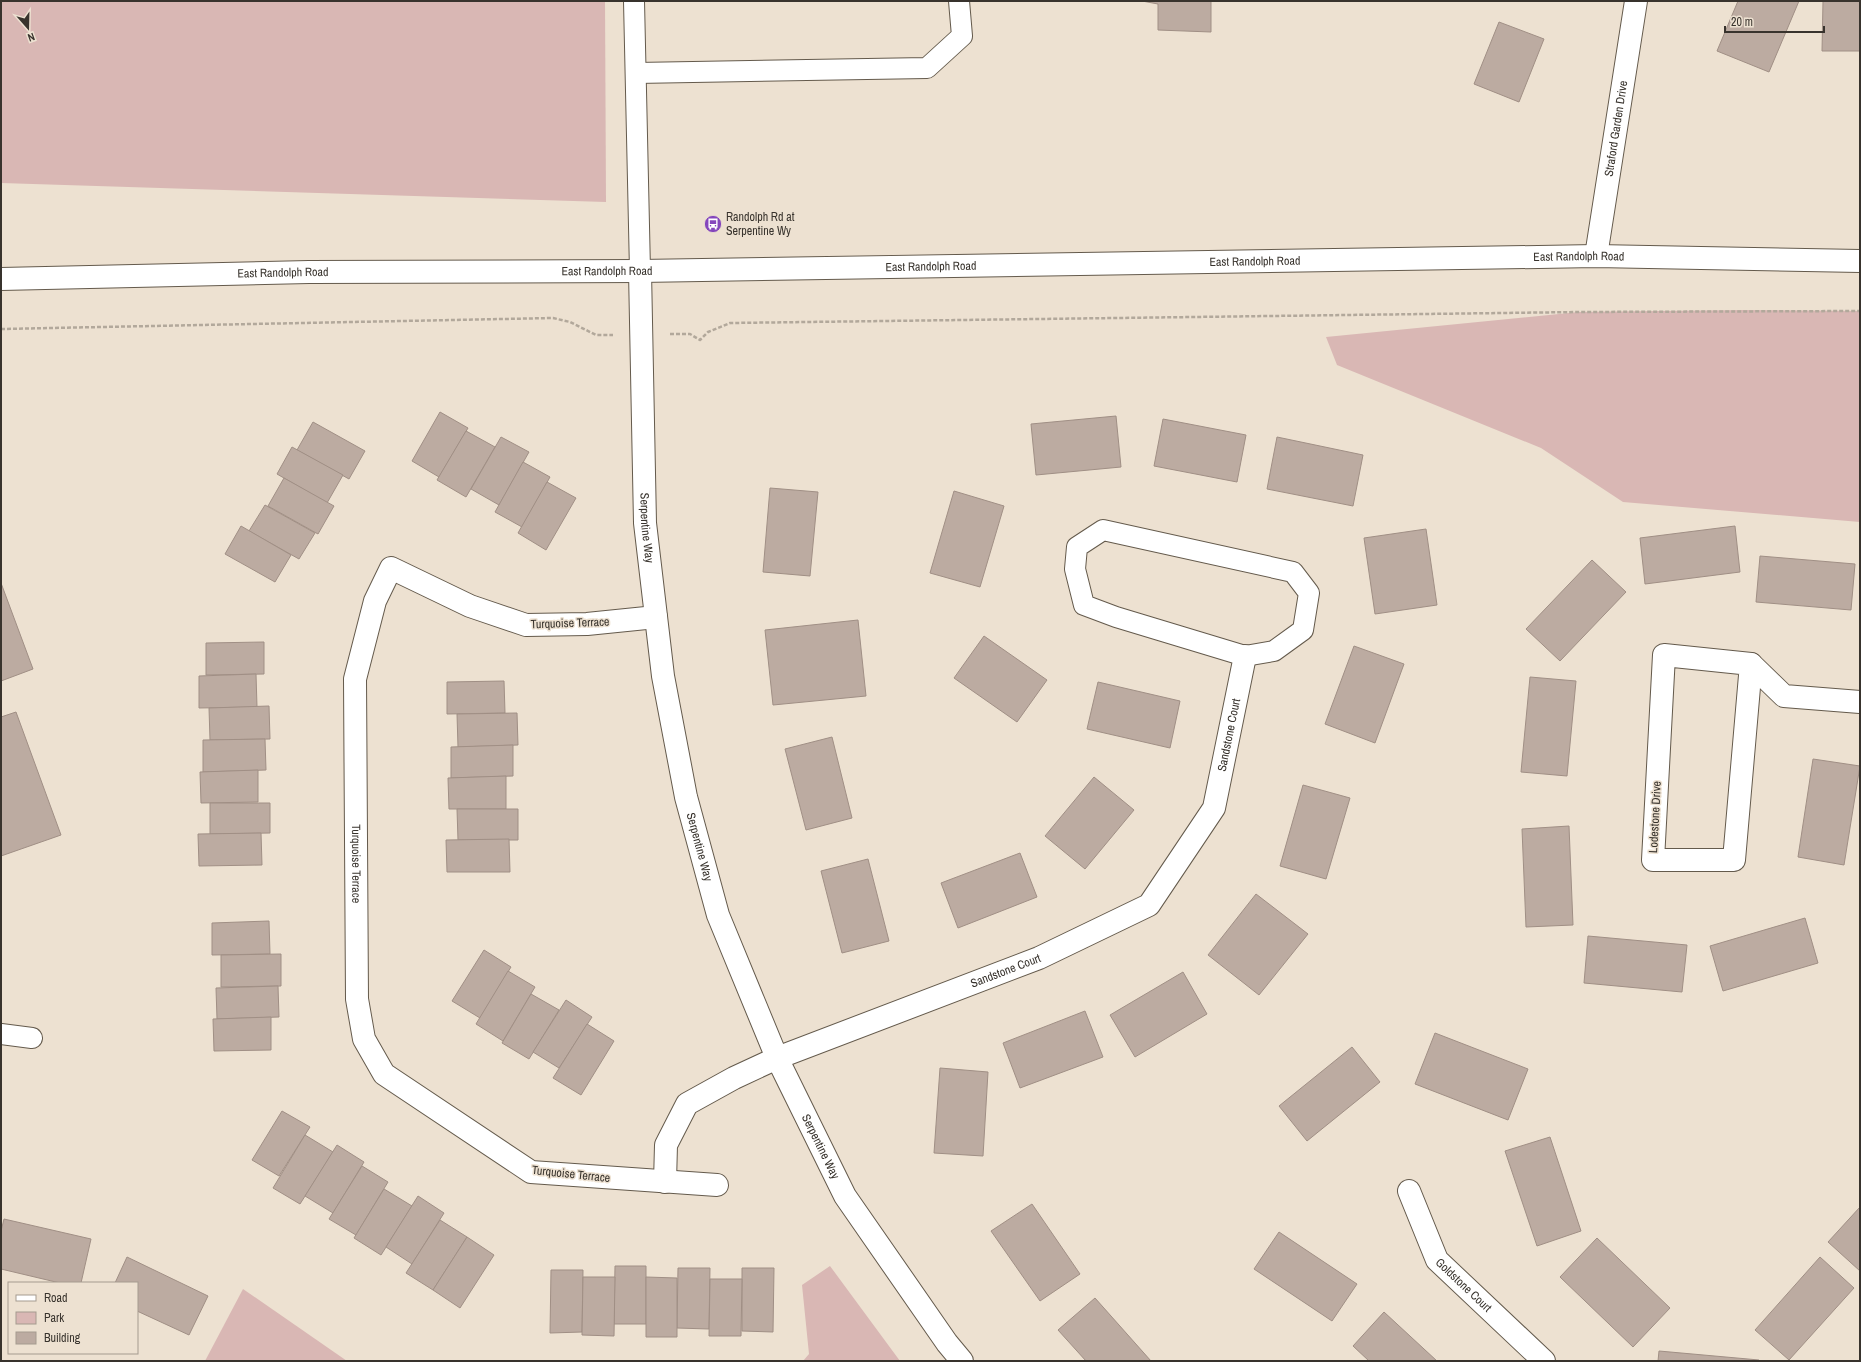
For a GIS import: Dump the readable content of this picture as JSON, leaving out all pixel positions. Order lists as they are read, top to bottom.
{
  "streets": {
    "street": [
      "Straford Garden Drive",
      "East Randolph Road",
      "Serpentine Way",
      "Turquoise Terrace",
      "Sandstone Court",
      "Lodestone Drive",
      "Goldstone Court"
    ]
  },
  "crossings": [
    ["Straford Garden Drive", "East Randolph Road"],
    ["East Randolph Road", "Serpentine Way"],
    ["Serpentine Way", "Turquoise Terrace"],
    ["Serpentine Way", "Sandstone Court"],
    ["Turquoise Terrace", "Sandstone Court"]
  ],
  "places": {
    "bus stop": ["Randolph Rd at Serpentine Wy"]
  },
  "legend": ["Road", "Park", "Building"],
  "scale_bar": "20 m",
  "north": "bottom"
}
